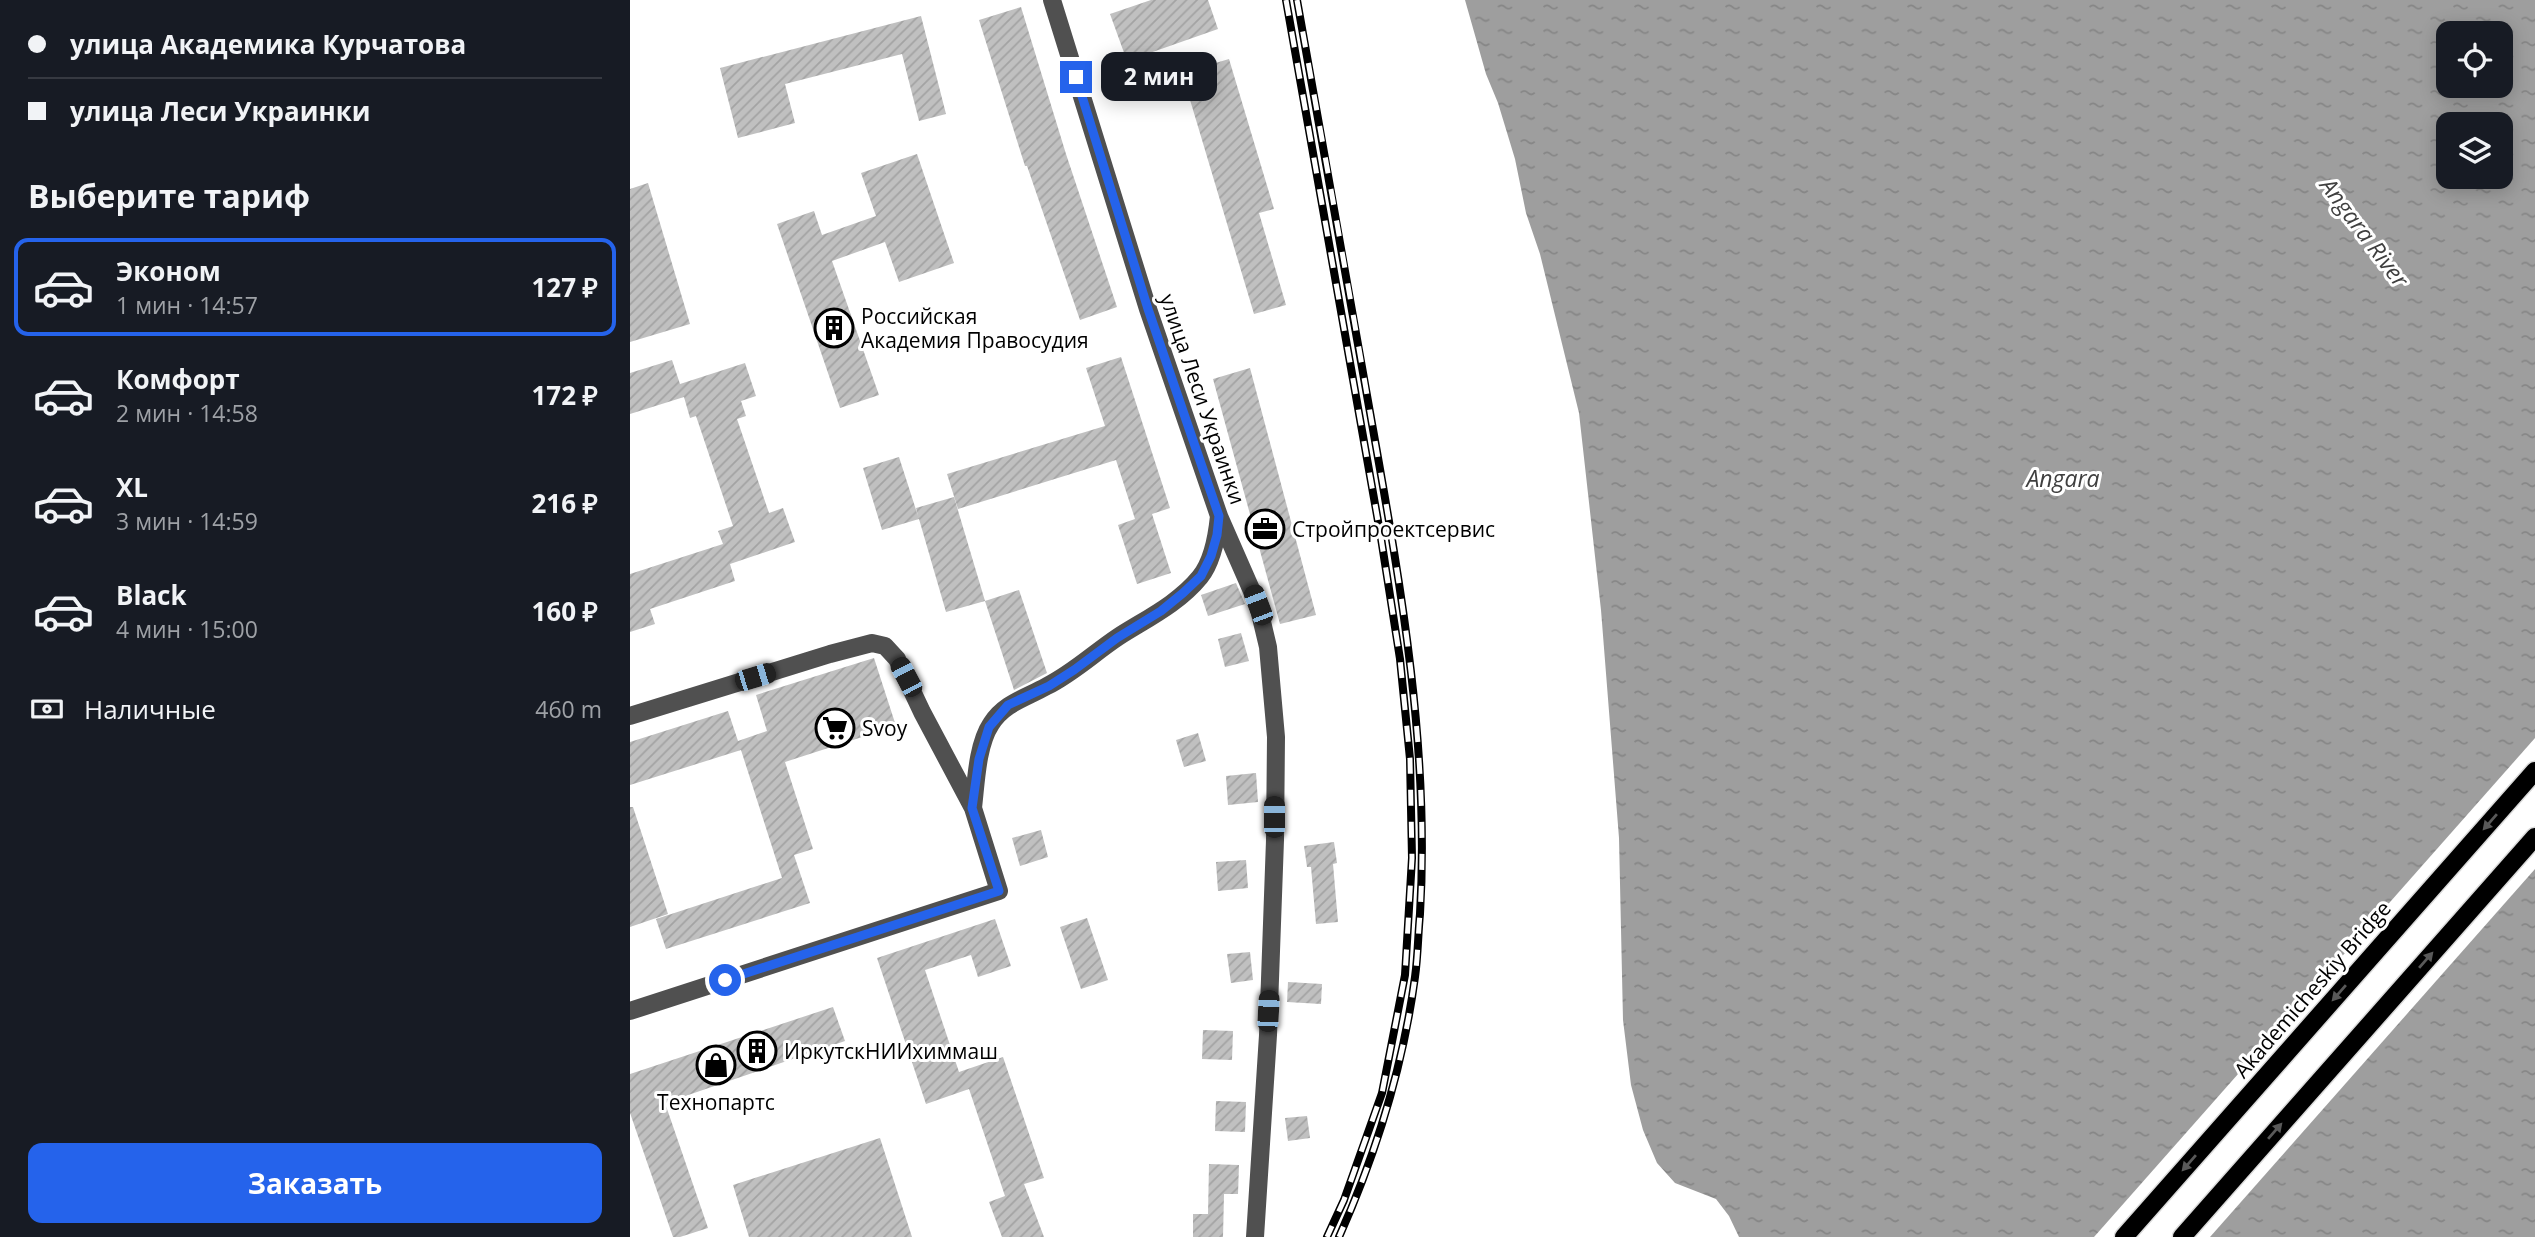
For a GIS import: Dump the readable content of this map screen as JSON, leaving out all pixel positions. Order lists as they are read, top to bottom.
{
  "streets": {
    "main road": ["Akademicheskiy Bridge"],
    "street": ["улица Леси Украинки"]
  },
  "water": ["Angara River", "Angara"],
  "places": {
    "building": ["Российская Академия Правосудия", "ИркутскНИИхиммаш"],
    "office": ["Стройпроектсервис"],
    "supermarket": ["Svoy"],
    "shop": ["Технопартс"]
  },
  "page": {
    "banner": ["улица Академика Курчатова", "улица Леси Украинки"],
    "bubble": "2 мин",
    "heading": "Выберите тариф",
    "list": [
      {
        "name": "Эконом",
        "note": "1 мин · 14:57",
        "value": "127 ₽"
      },
      {
        "name": "Комфорт",
        "note": "2 мин · 14:58",
        "value": "172 ₽"
      },
      {
        "name": "XL",
        "note": "3 мин · 14:59",
        "value": "216 ₽"
      },
      {
        "name": "Black",
        "note": "4 мин · 15:00",
        "value": "160 ₽"
      }
    ],
    "pay": ["Наличные", "460 m"],
    "buttons": "Заказать"
  }
}
